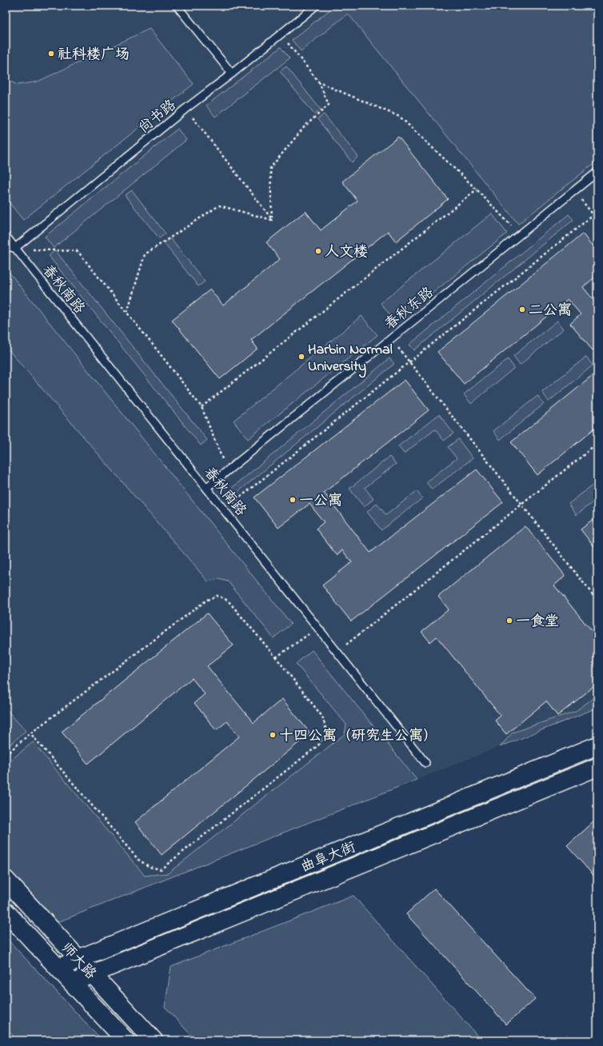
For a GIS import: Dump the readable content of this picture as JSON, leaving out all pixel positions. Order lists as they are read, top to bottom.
{
  "streets": {
    "street": ["曲阜大街", "师大路"],
    "lane": ["尚书路", "春秋南路", "春秋东路"]
  },
  "crossings": [
    ["尚书路", "春秋南路"],
    ["春秋南路", "春秋东路"],
    ["曲阜大街", "师大路"]
  ],
  "places": [
    "社科楼广场",
    "人文楼",
    "二公寓",
    "Harbin Normal University",
    "一公寓",
    "一食堂",
    "十四公寓（研究生公寓）"
  ]
}
